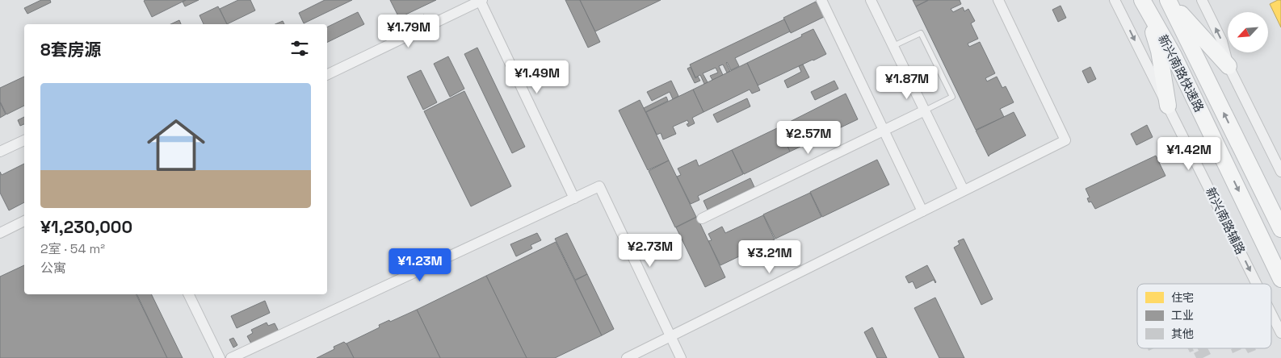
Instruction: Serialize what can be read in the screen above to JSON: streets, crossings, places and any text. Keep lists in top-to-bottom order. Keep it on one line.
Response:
{"streets":{"main road":["新兴南路快速路"],"street":["新兴南路辅路"]},"legend":["住宅","工业","其他"],"north":"bottom left","page":{"price":["¥1.79M","¥1.49M","¥1.87M","¥2.57M","¥1.42M","¥2.73M","¥3.21M","¥1.23M"],"heading":"8套房源","list":[{"name":"¥1,230,000","note":"2室 · 54 m² · 公寓"}]}}
